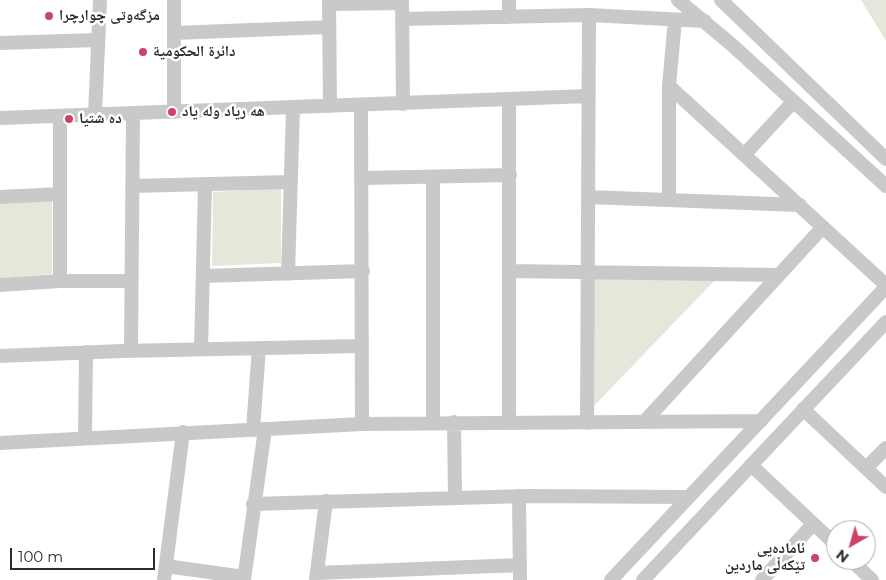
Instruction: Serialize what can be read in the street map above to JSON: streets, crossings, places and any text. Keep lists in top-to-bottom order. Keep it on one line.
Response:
{"places":["مزگەوتی چوارچرا","دائرة الحكومية","هه رياد وله ياد","ده شتيا","ئامادەیی تێکەڵی ماردین"],"scale_bar":"100 m","north":"bottom left"}
